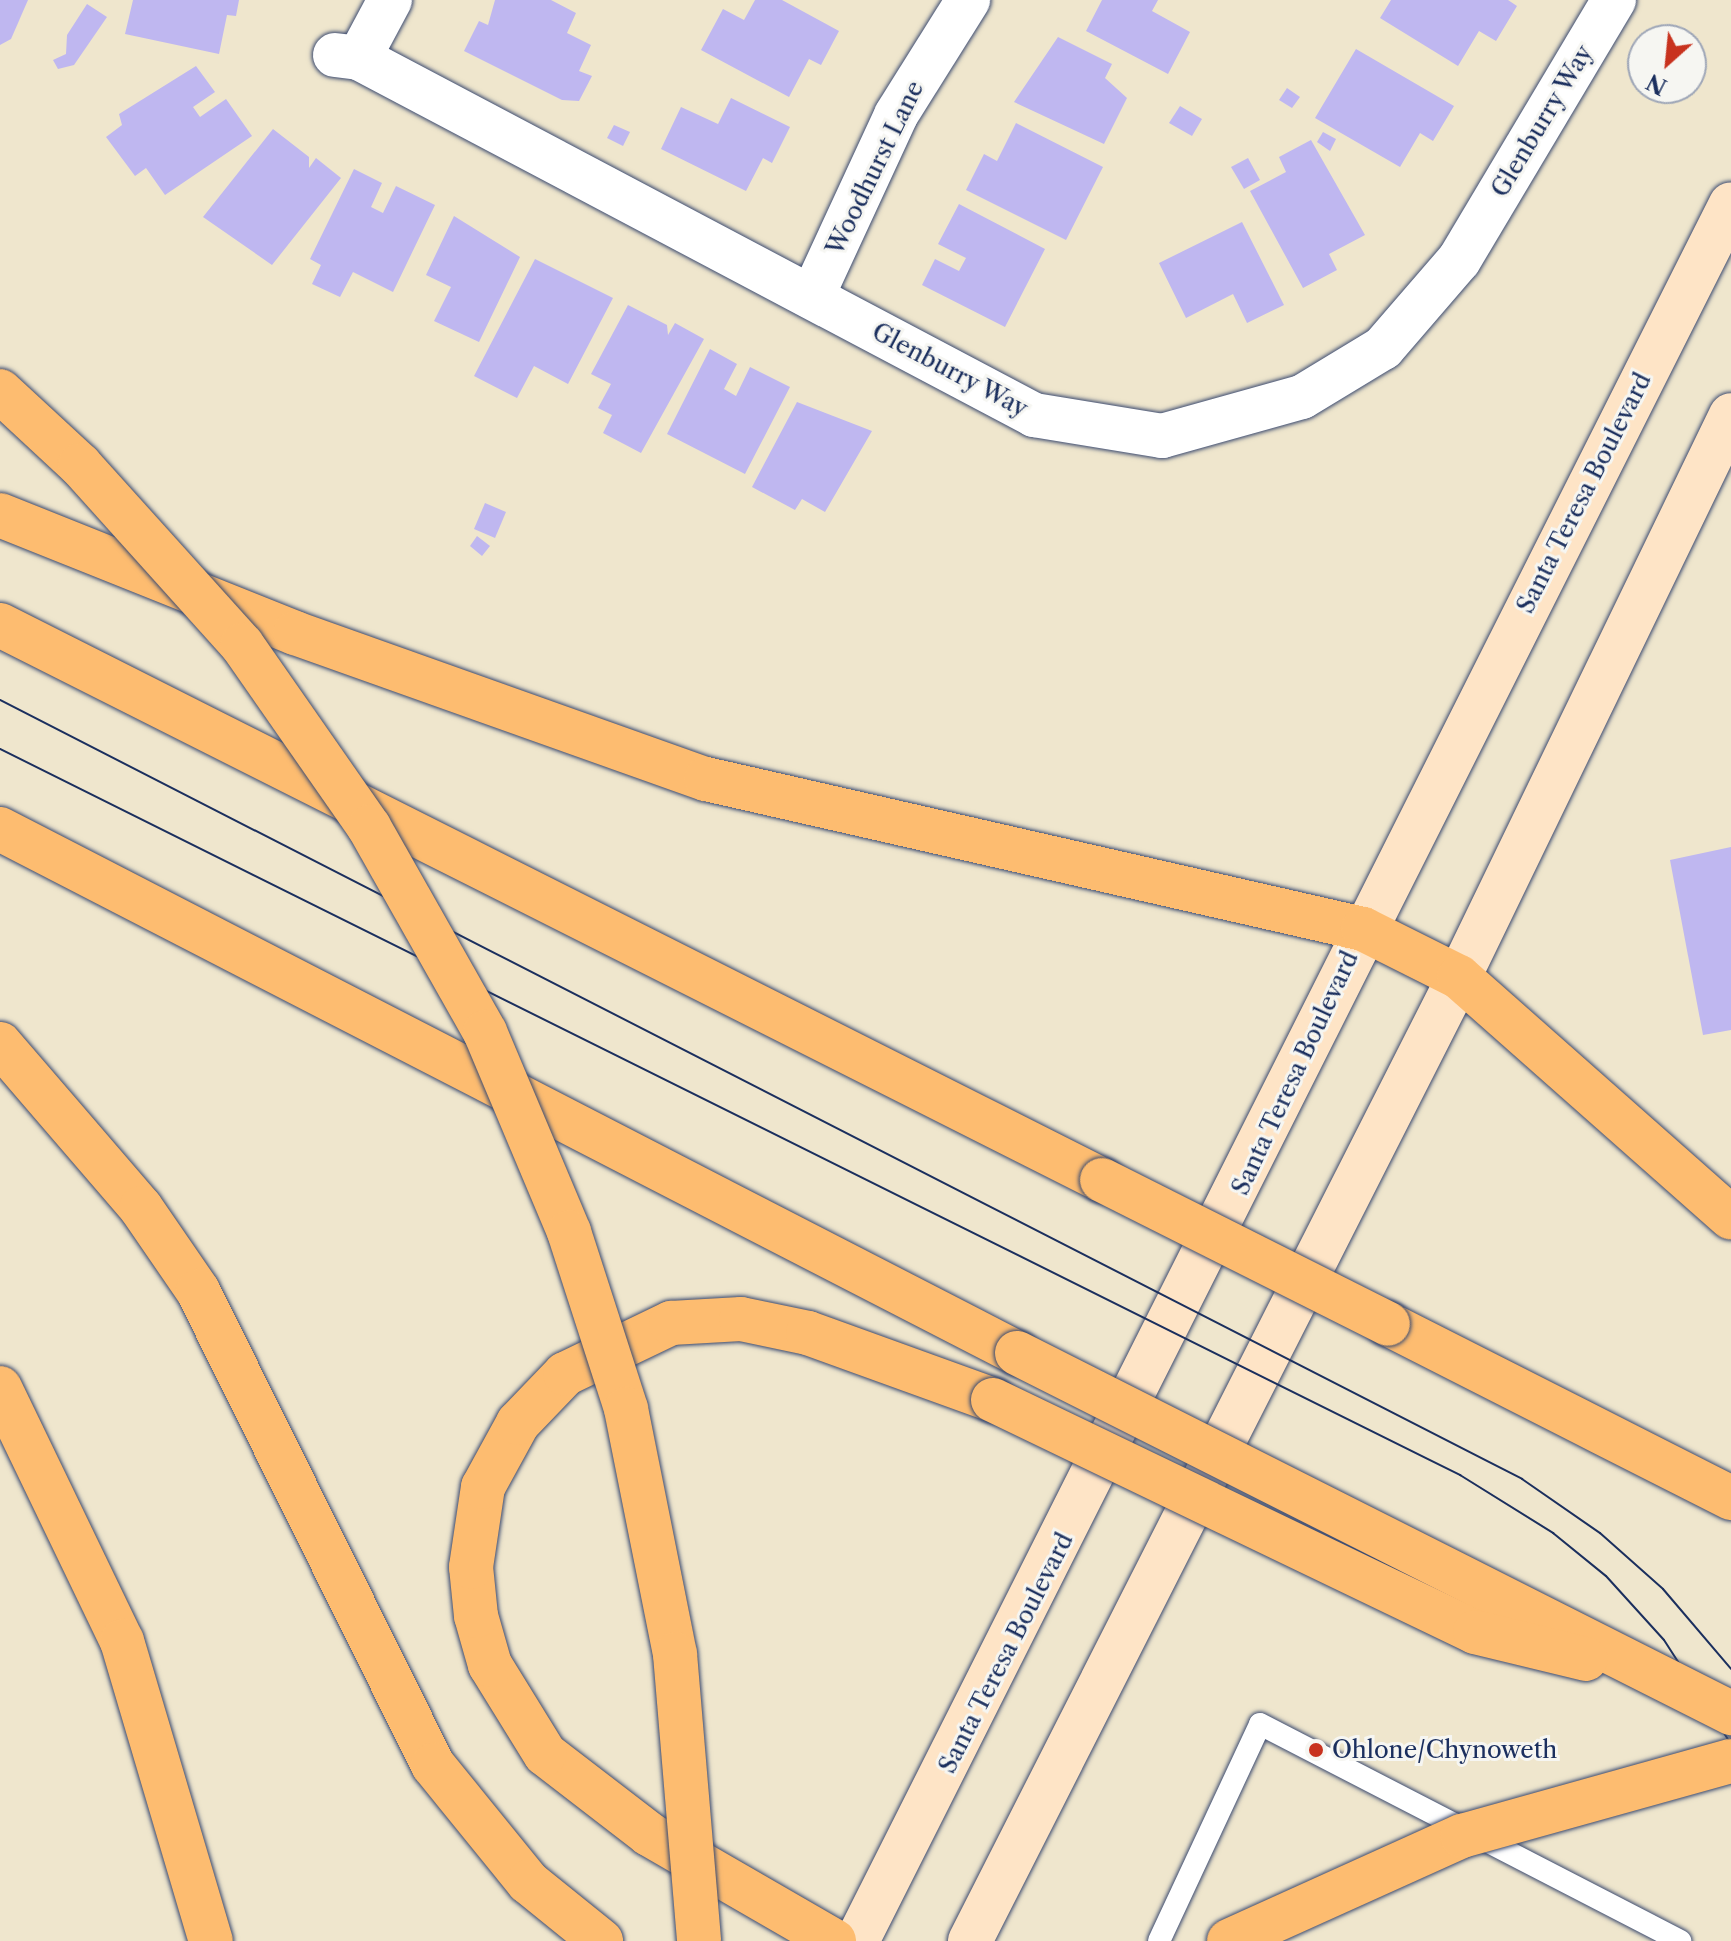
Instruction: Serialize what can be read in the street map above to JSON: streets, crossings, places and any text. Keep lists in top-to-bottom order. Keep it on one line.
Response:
{"streets":{"main road":["Santa Teresa Boulevard"],"street":["Glenburry Way","Woodhurst Lane"]},"crossings":[["Glenburry Way","Woodhurst Lane"]],"places":["Ohlone/Chynoweth"],"north":"bottom left"}
